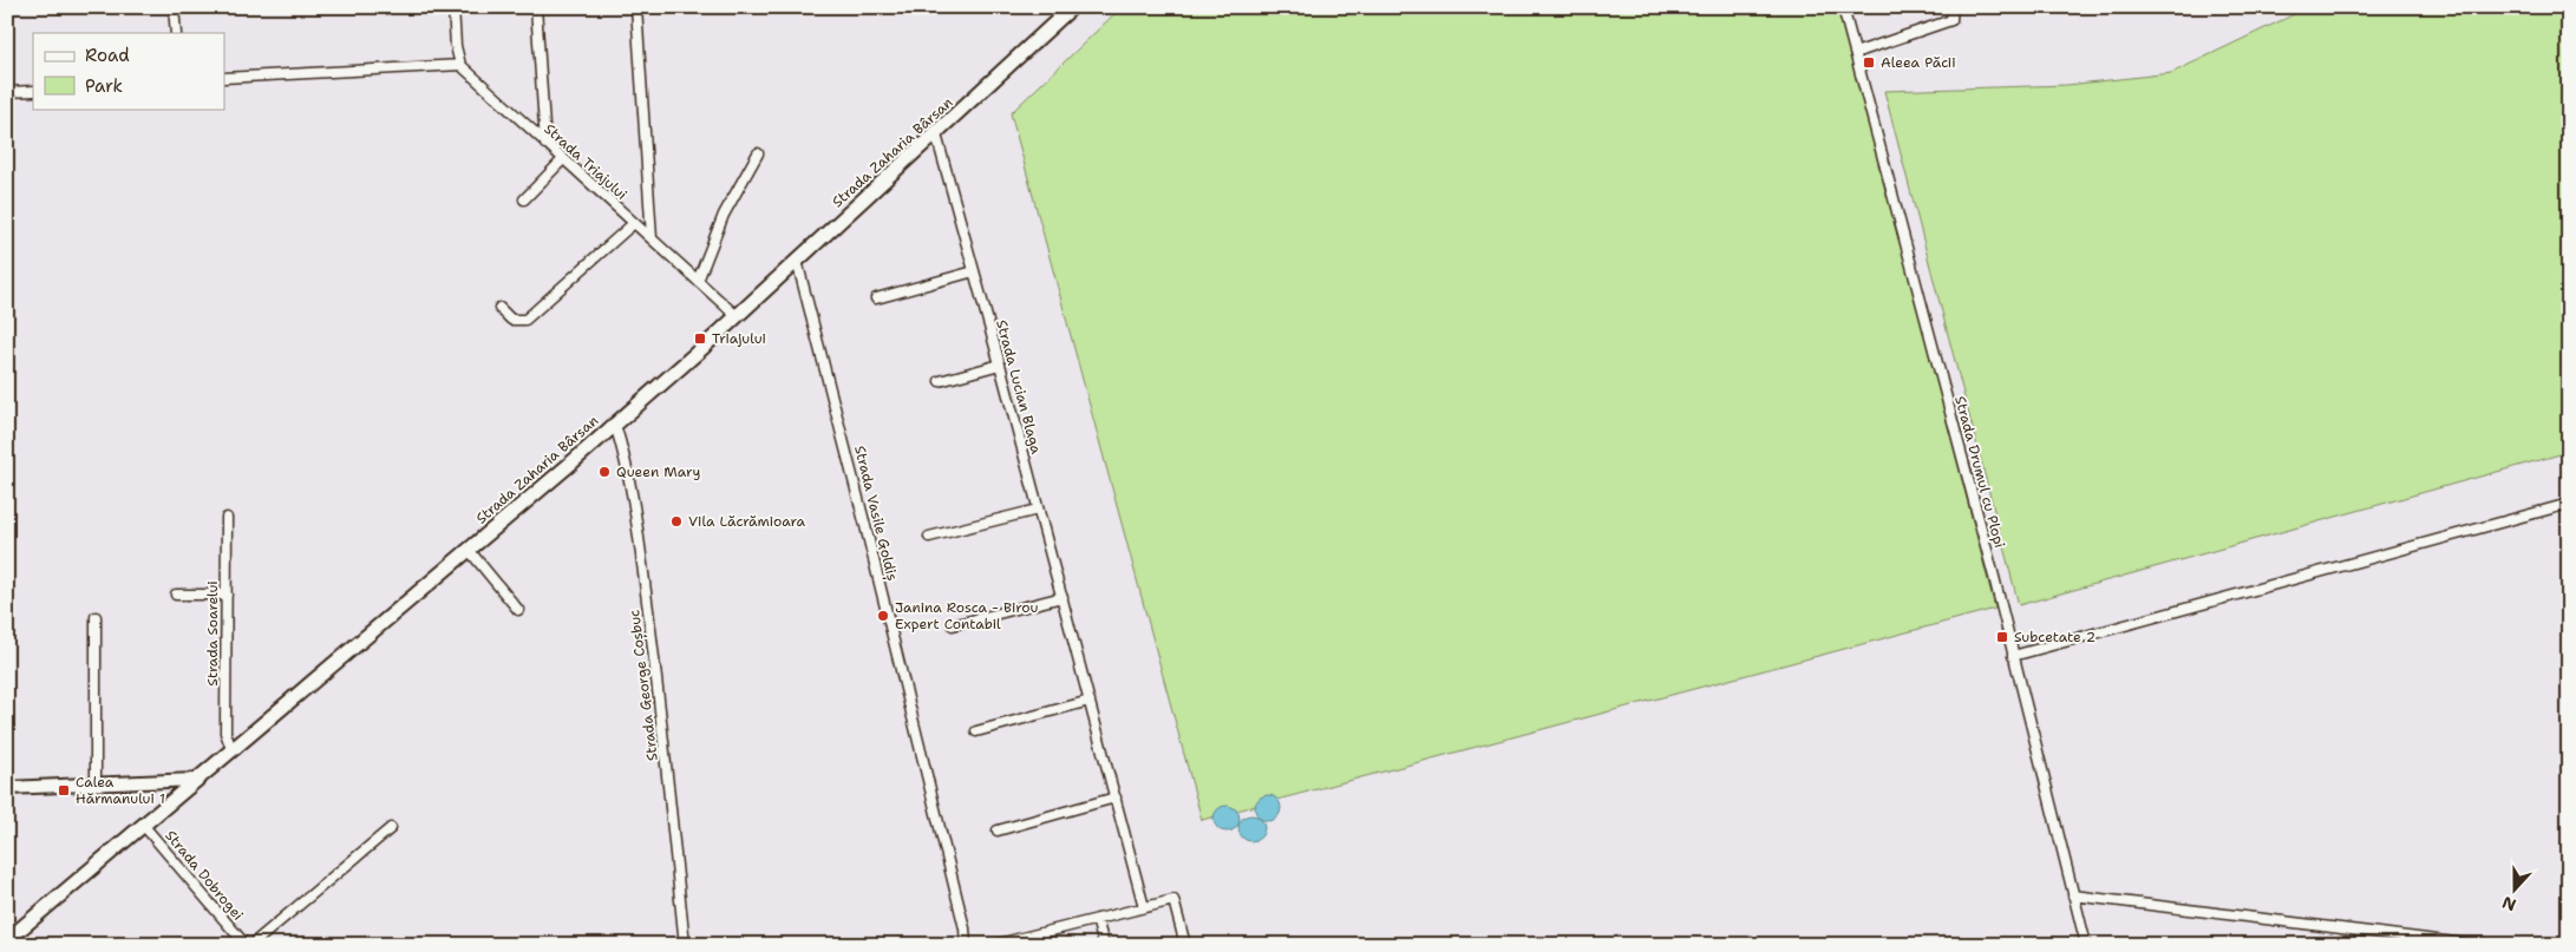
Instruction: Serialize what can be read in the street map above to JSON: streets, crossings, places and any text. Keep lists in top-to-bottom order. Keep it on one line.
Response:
{"streets":{"main road":["Strada Zaharia Bârsan"],"street":["Strada Triajului","Strada Lucian Blaga","Strada Drumul cu Plopi","Strada Vasile Goldiș","Strada Soarelui","Strada George Coșbuc","Strada Dobrogei"]},"crossings":[["Strada Zaharia Bârsan","Strada Triajului"],["Strada Zaharia Bârsan","Strada Lucian Blaga"],["Strada Zaharia Bârsan","Strada Vasile Goldiș"],["Strada Zaharia Bârsan","Strada Soarelui"],["Strada Zaharia Bârsan","Strada George Coșbuc"],["Strada Zaharia Bârsan","Strada Dobrogei"]],"places":{"transit":["Aleea Păcii","Triajului","Subcetate 2","Calea Hărmanului 1"],"other":["Queen Mary","Vila Lăcrămioara","Janina Rosca - Birou Expert Contabil"]},"legend":["Road","Park"],"north":"bottom"}
